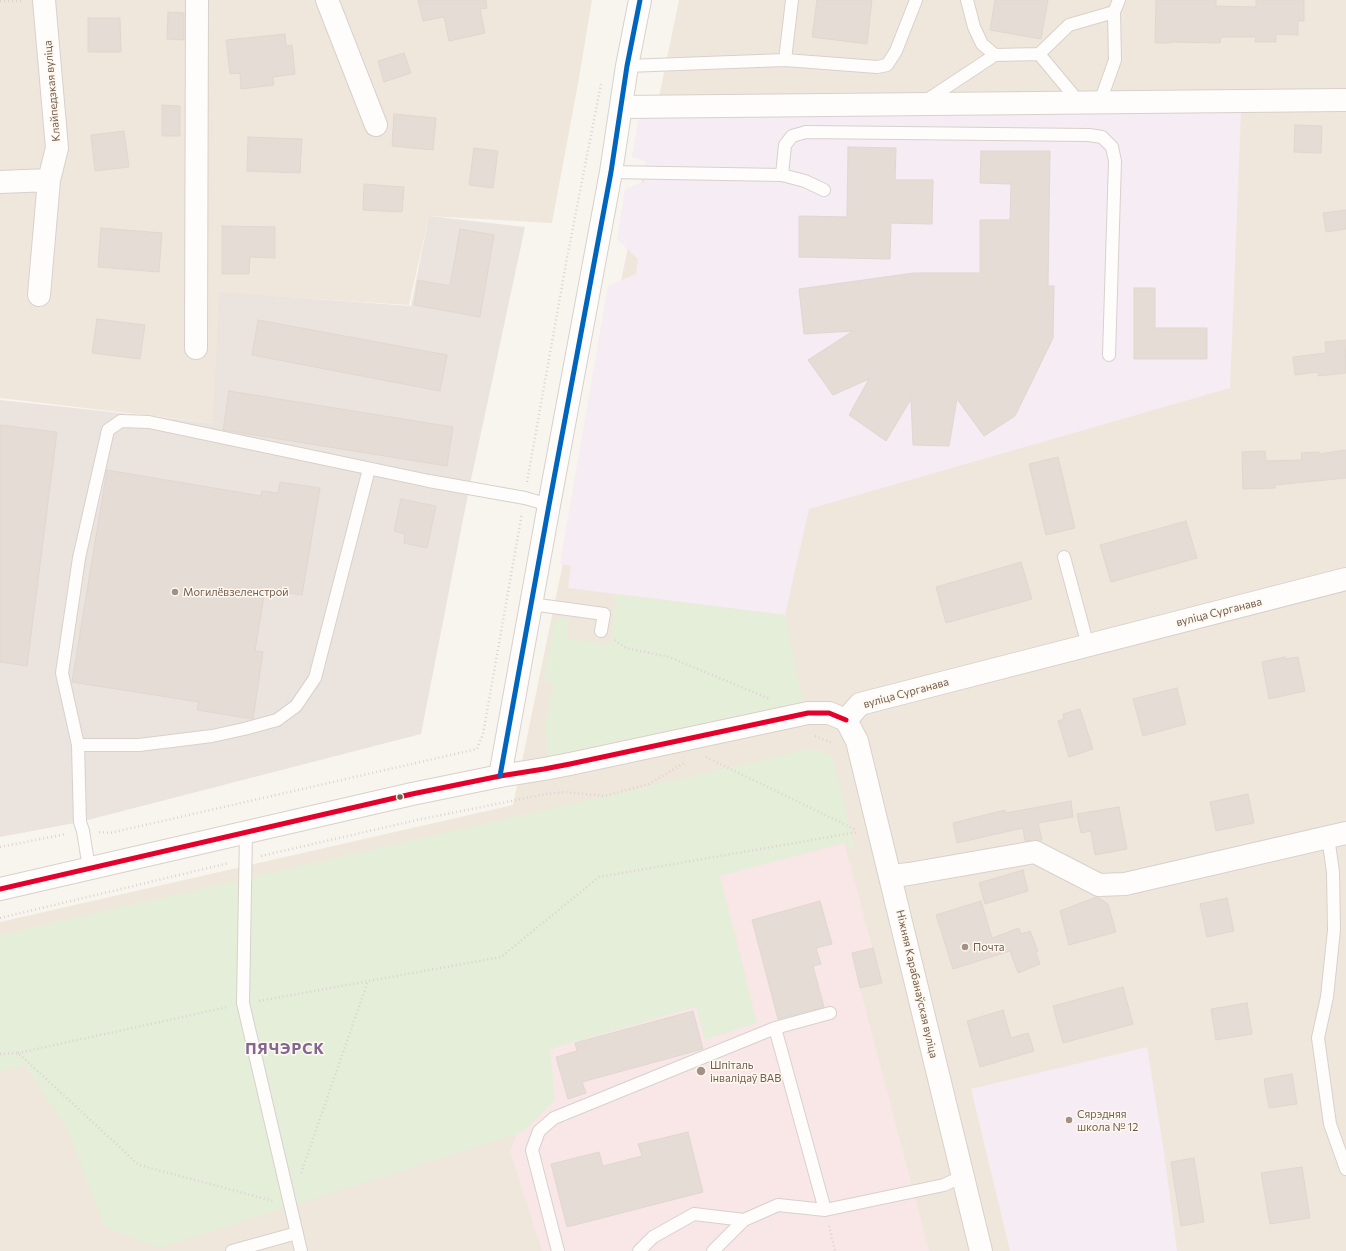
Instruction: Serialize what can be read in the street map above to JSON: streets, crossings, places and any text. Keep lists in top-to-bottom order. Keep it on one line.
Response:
{"streets":{"street":["Клайпедзкая вуліца","вуліца Сурганава","Ніжняя Карабанаўская вуліца"]},"crossings":[["вуліца Сурганава","Ніжняя Карабанаўская вуліца"]],"districts":["ПЯЧЭРСК"],"places":["Могилёвзеленстрой","Почта","Шпіталь інвалідаў ВАВ","Сярэдняя школа № 12"]}
